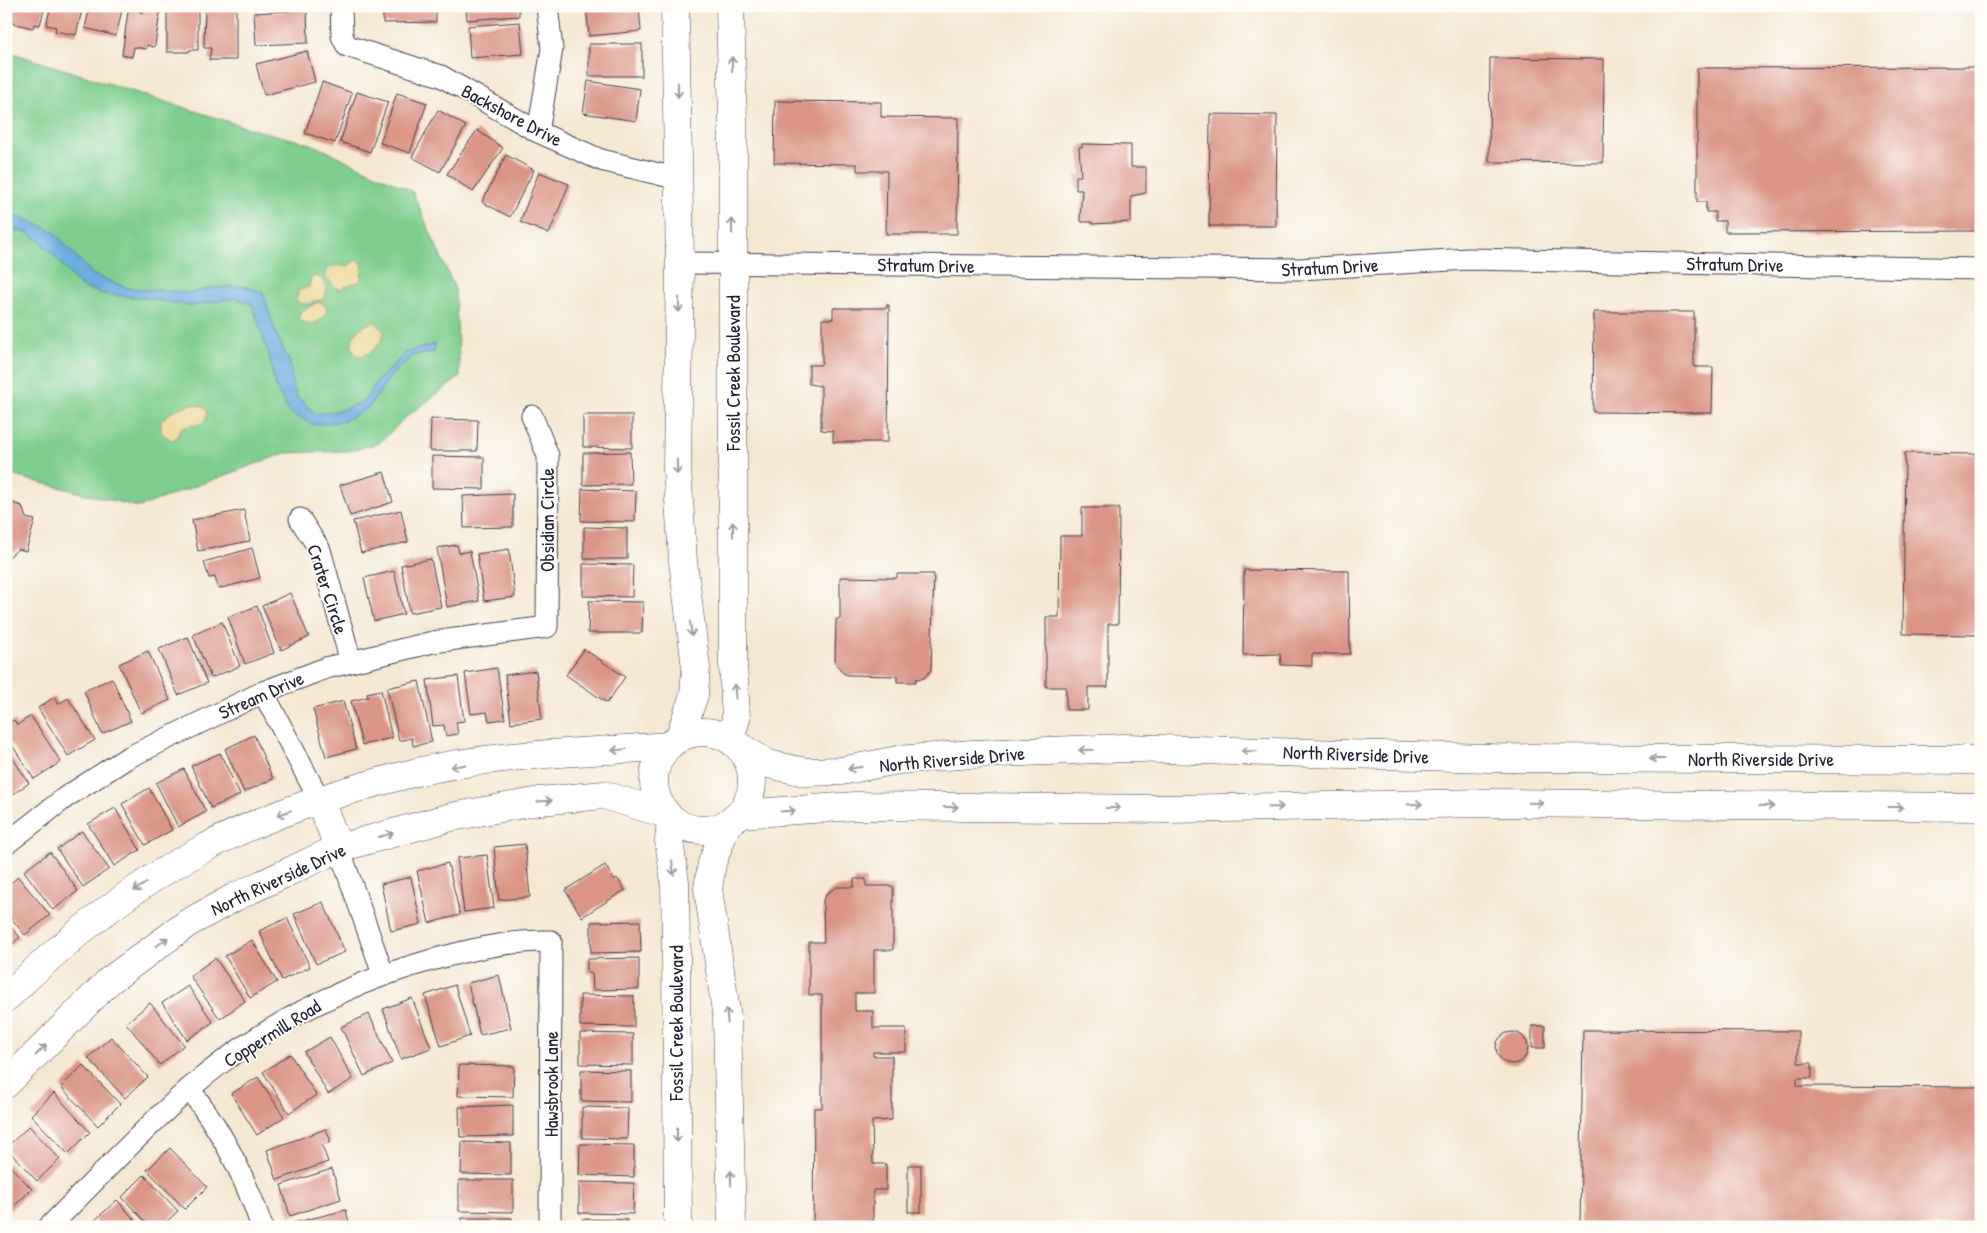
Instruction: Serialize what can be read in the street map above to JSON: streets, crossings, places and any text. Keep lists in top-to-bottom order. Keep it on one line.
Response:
{"streets":{"main road":["Fossil Creek Boulevard","North Riverside Drive"],"street":["Backshore Drive","Stratum Drive","Obsidian Circle","Crater Circle","Stream Drive","Coppermill Road","Hawsbrook Lane"]},"crossings":[["Stratum Drive","Fossil Creek Boulevard"],["Fossil Creek Boulevard","North Riverside Drive"],["Obsidian Circle","Stream Drive"],["Crater Circle","Stream Drive"],["Coppermill Road","Hawsbrook Lane"]]}
